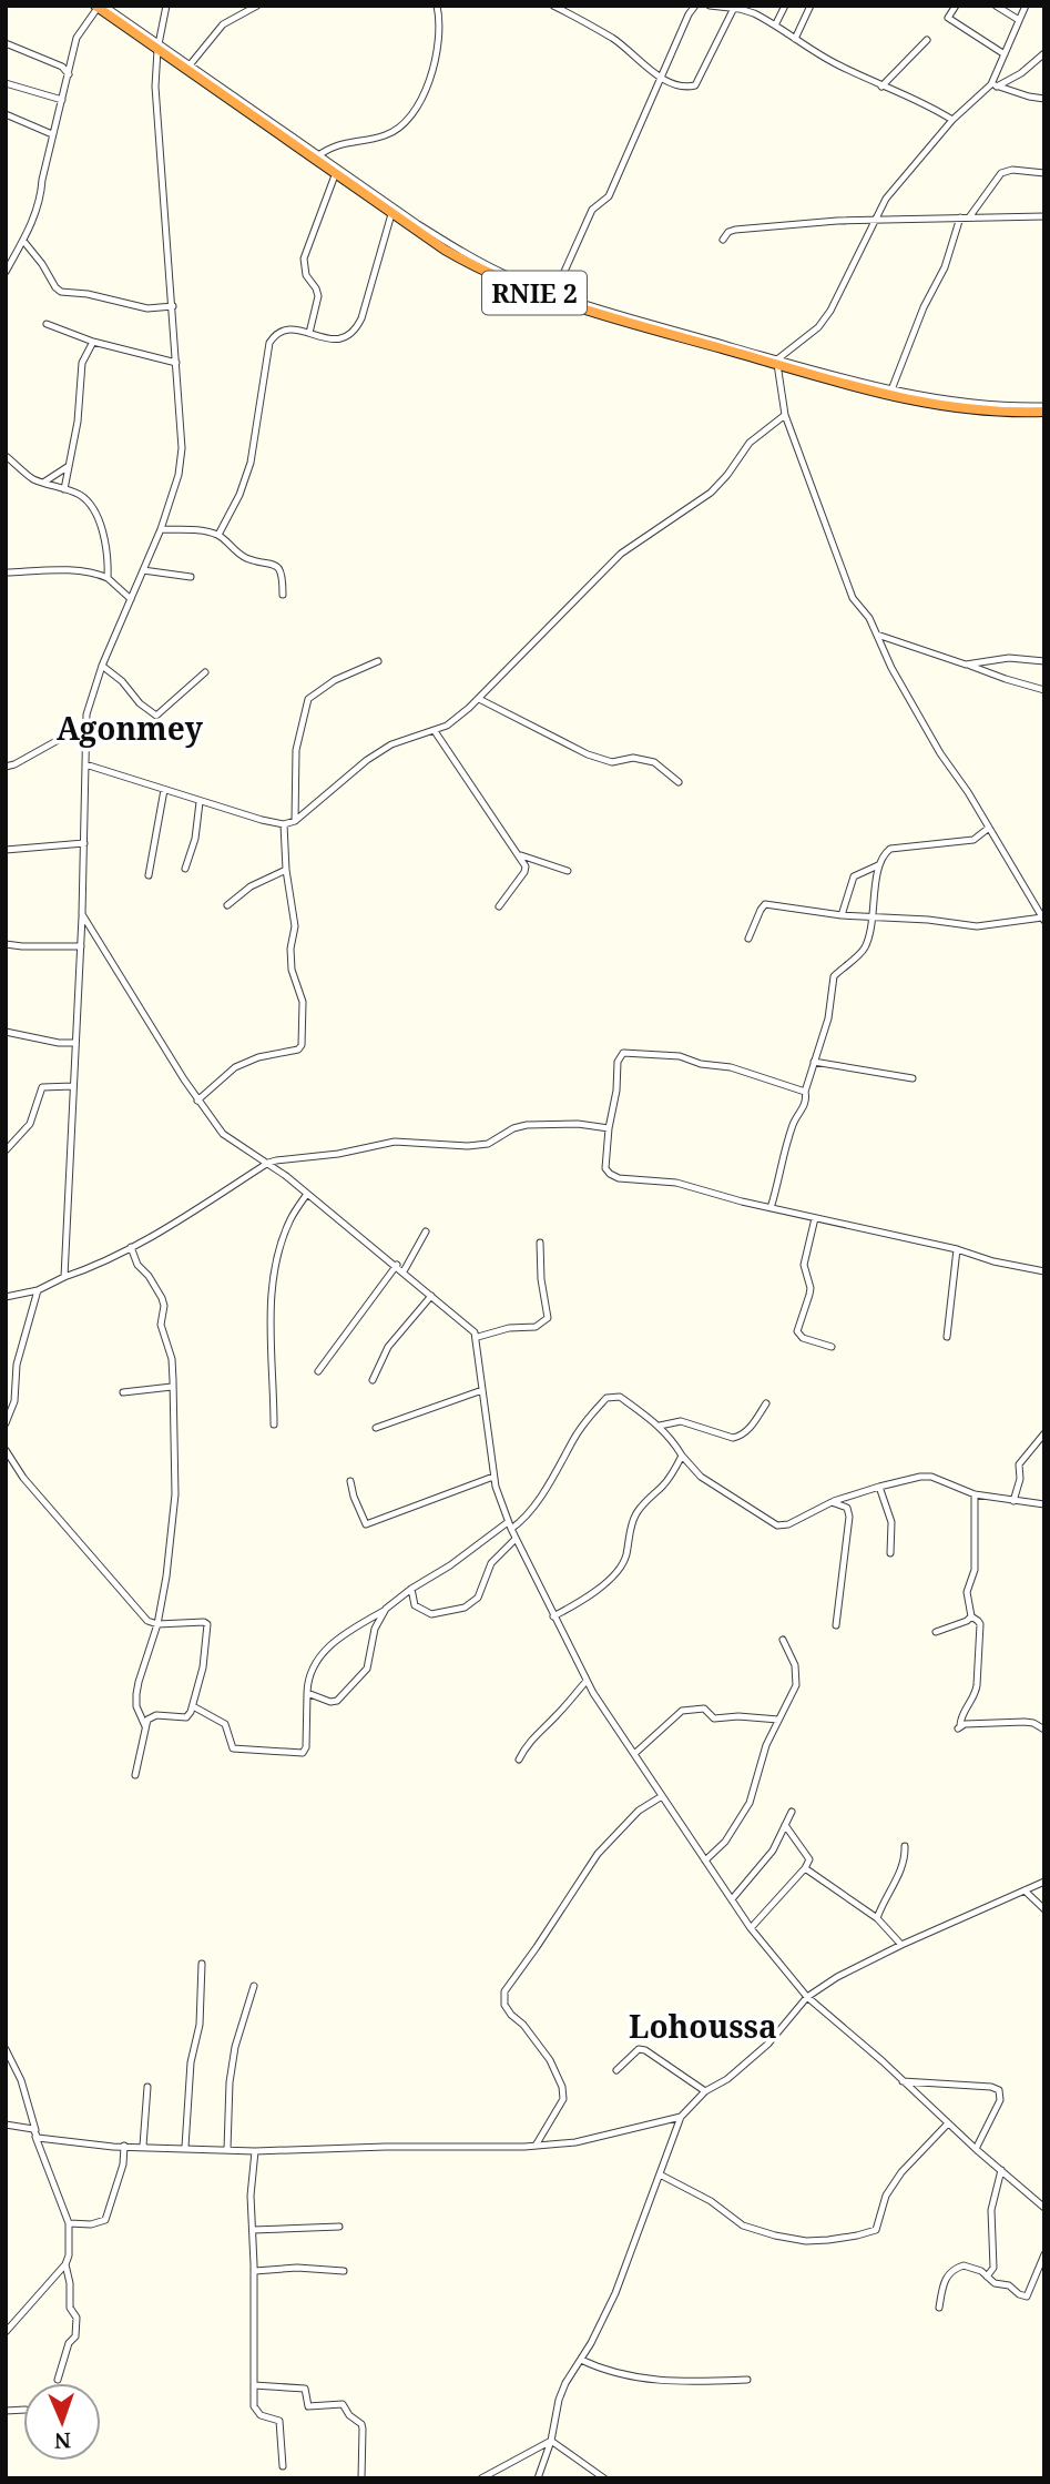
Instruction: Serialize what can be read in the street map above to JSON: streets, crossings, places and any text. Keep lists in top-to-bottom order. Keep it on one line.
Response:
{"streets":{"highway":["RNIE 2"]},"districts":["Agonmey","Lohoussa"],"north":"bottom"}
